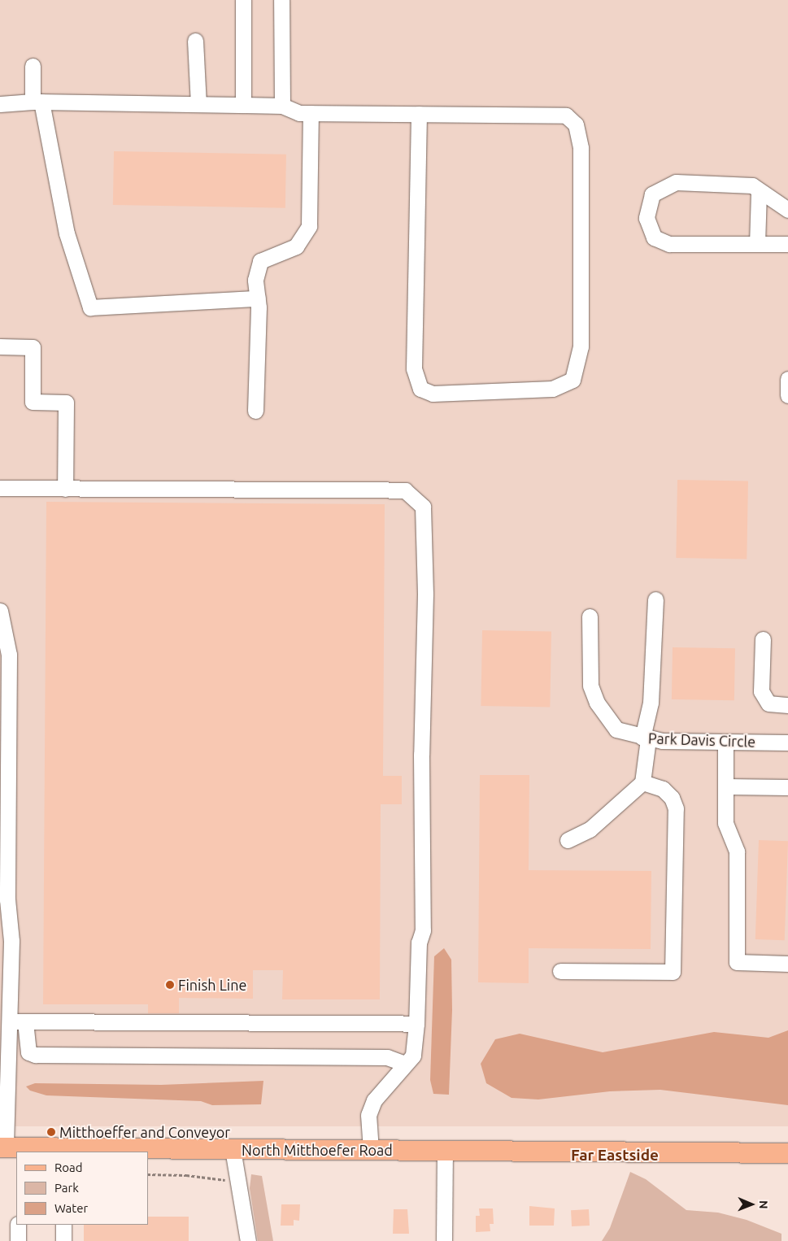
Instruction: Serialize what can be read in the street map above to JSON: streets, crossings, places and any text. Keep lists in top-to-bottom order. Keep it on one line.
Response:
{"streets":{"main road":["North Mitthoefer Road"],"street":["Park Davis Circle"]},"districts":["Far Eastside"],"places":["Finish Line","Mitthoeffer and Conveyor"],"legend":["Road","Park","Water"],"north":"right"}
